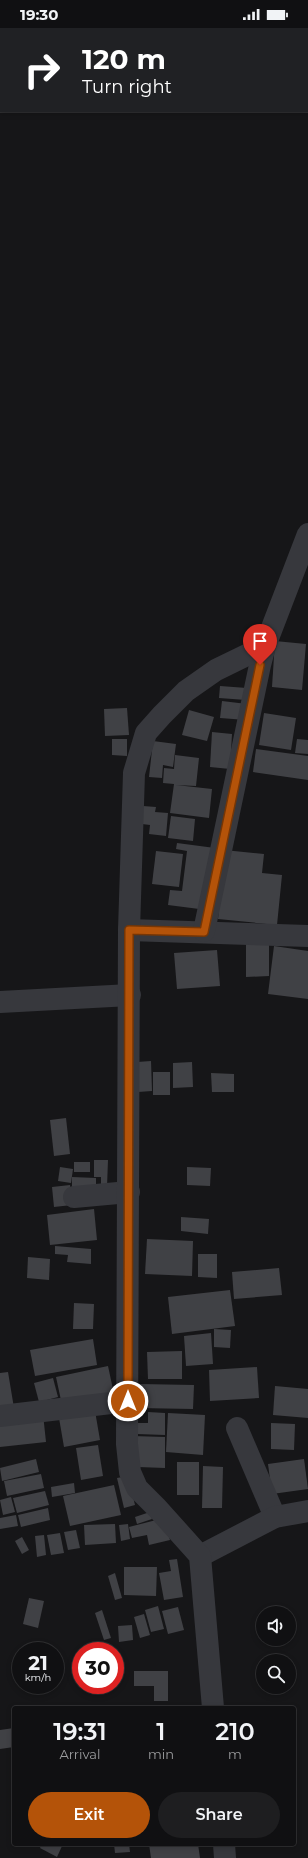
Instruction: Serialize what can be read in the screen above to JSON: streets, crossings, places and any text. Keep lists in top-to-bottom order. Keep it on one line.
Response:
{"page":{"status":"19:30","turn":["120 m","Turn right"],"speed":"21 km/h","limit":"30","eta":["19:31","Arrival","1","min","210","m"],"buttons":["Exit","Share"]}}
